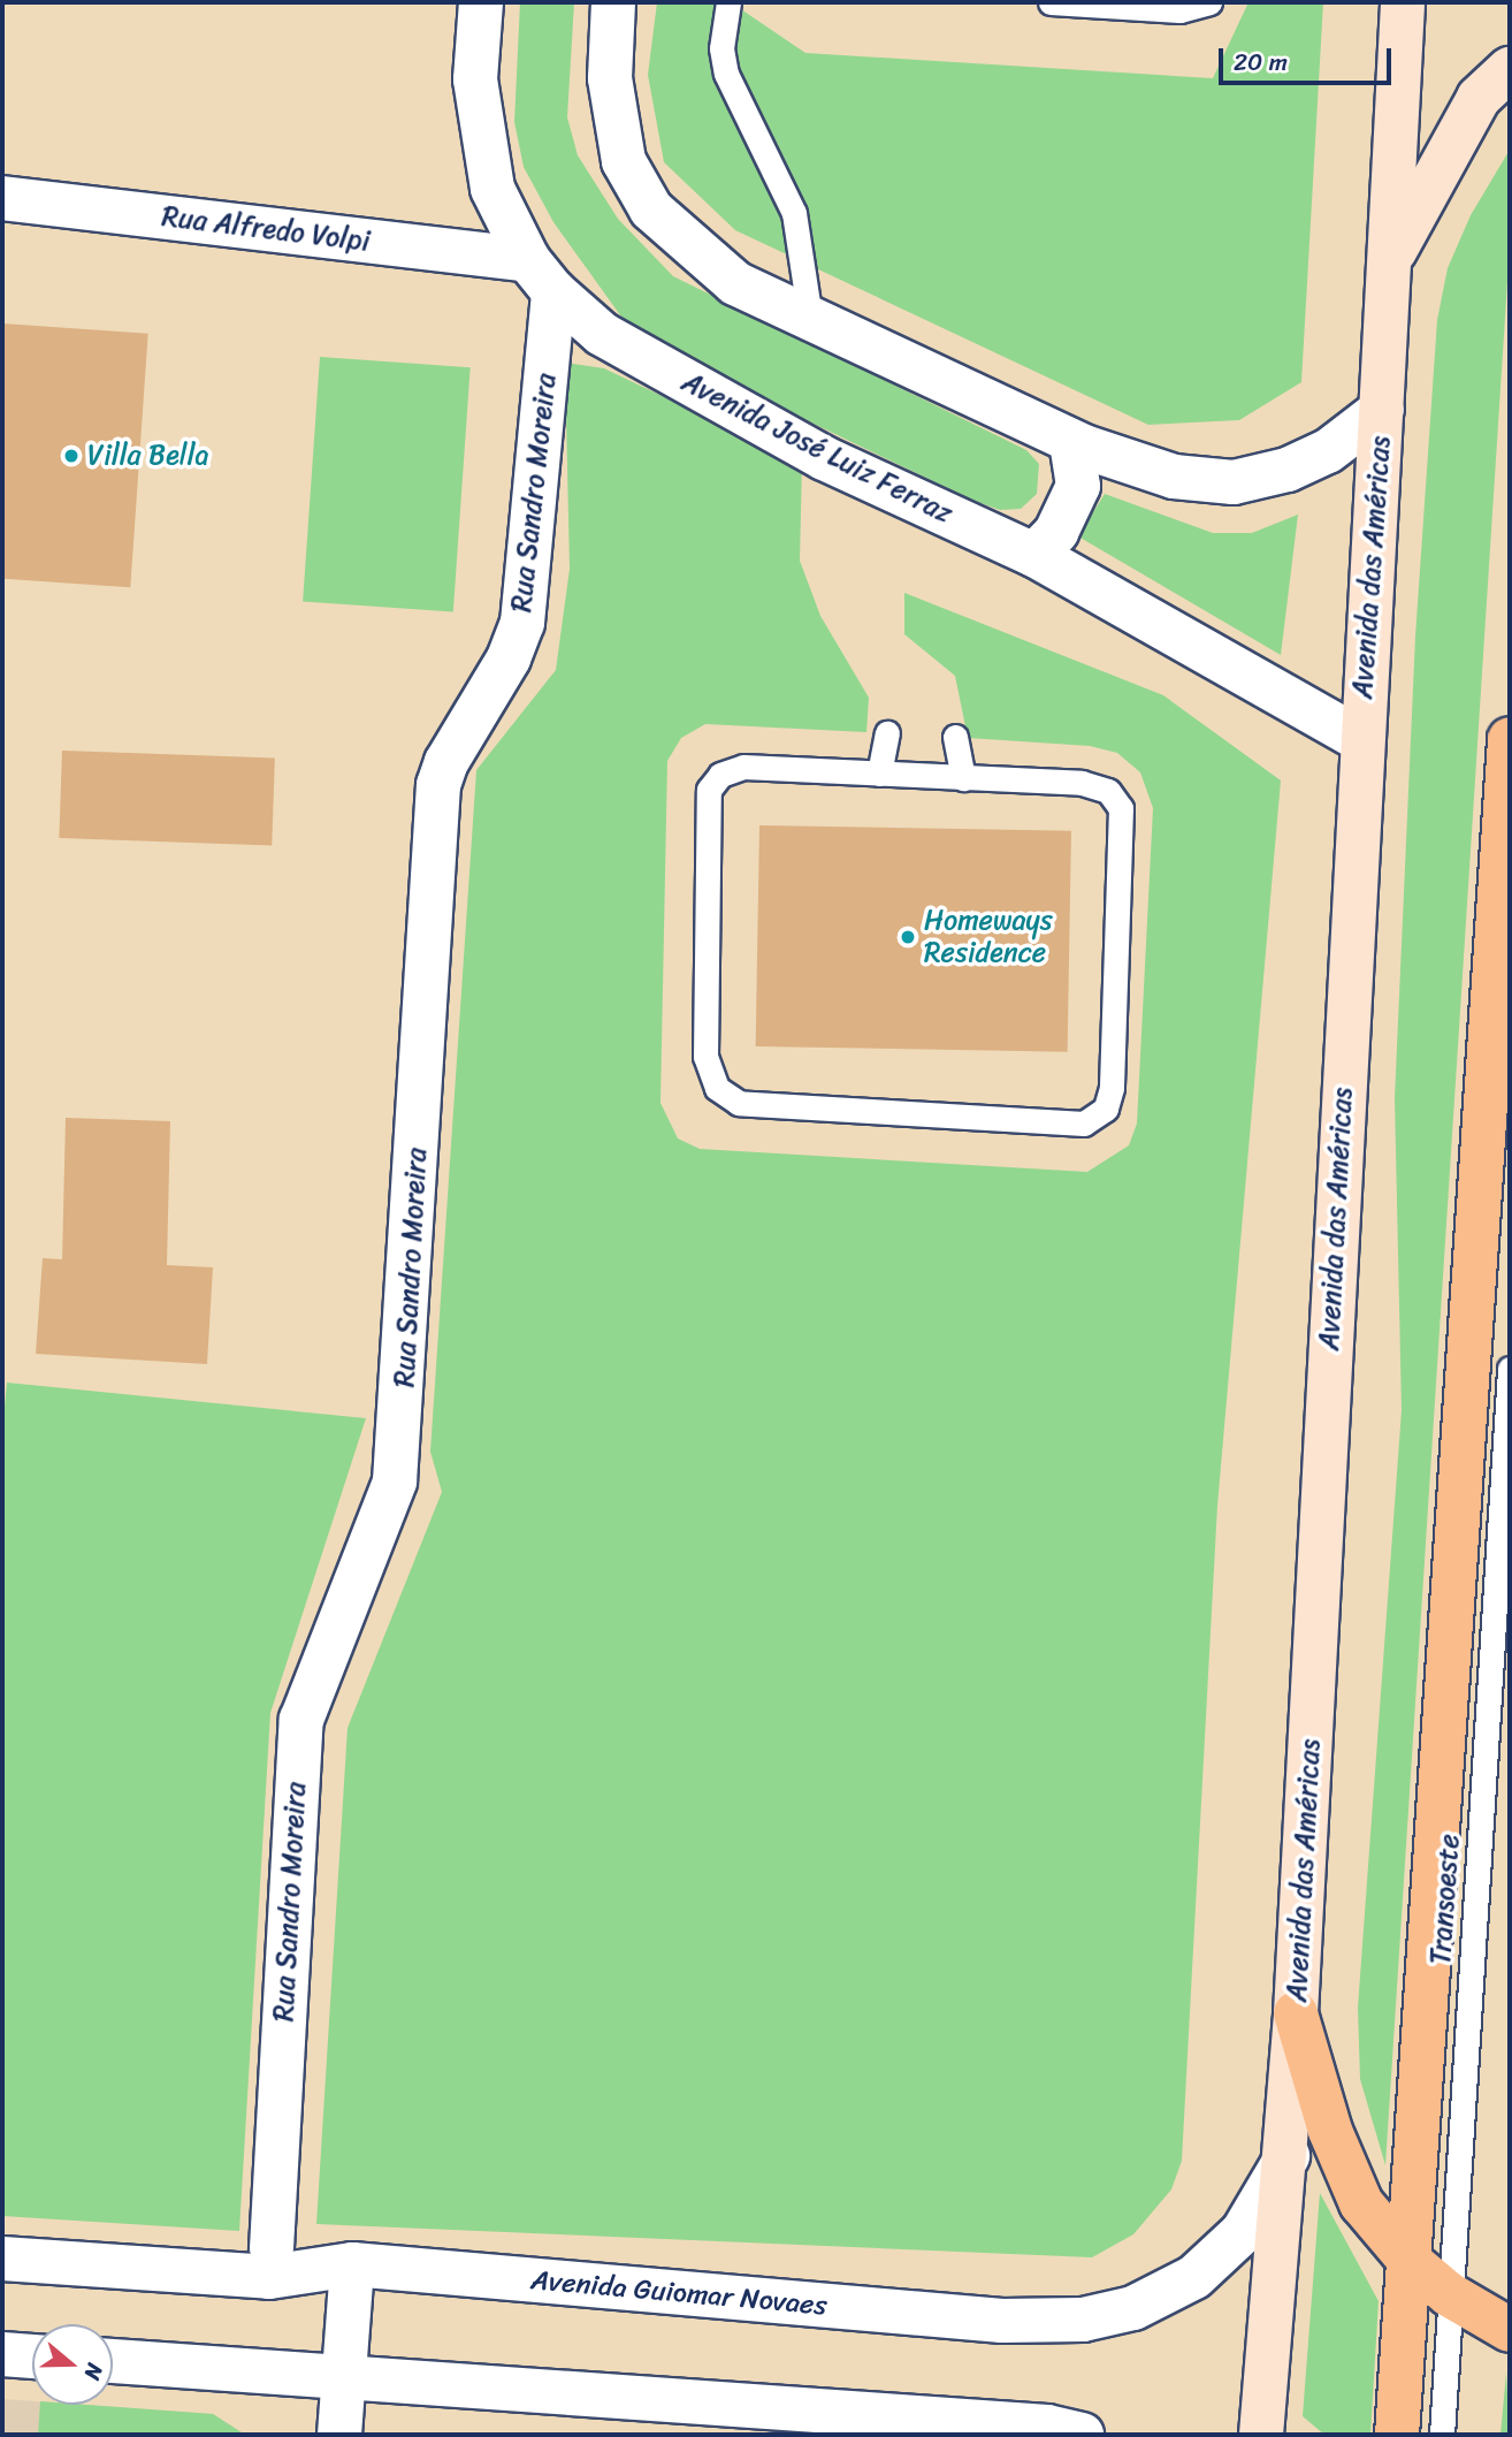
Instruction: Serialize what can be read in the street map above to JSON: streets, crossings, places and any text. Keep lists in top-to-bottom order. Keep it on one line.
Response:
{"streets":{"main road":["Avenida das Américas"],"street":["Rua Alfredo Volpi","Avenida José Luiz Ferraz","Rua Sandro Moreira","Avenida Guiomar Novaes"],"lane":["Transoeste"]},"crossings":[["Rua Alfredo Volpi","Avenida José Luiz Ferraz"],["Rua Alfredo Volpi","Rua Sandro Moreira"],["Avenida José Luiz Ferraz","Rua Sandro Moreira"],["Avenida José Luiz Ferraz","Avenida das Américas"],["Avenida das Américas","Avenida Guiomar Novaes"]],"places":["Villa Bella","Homeways Residence"],"scale_bar":"20 m","north":"right"}
